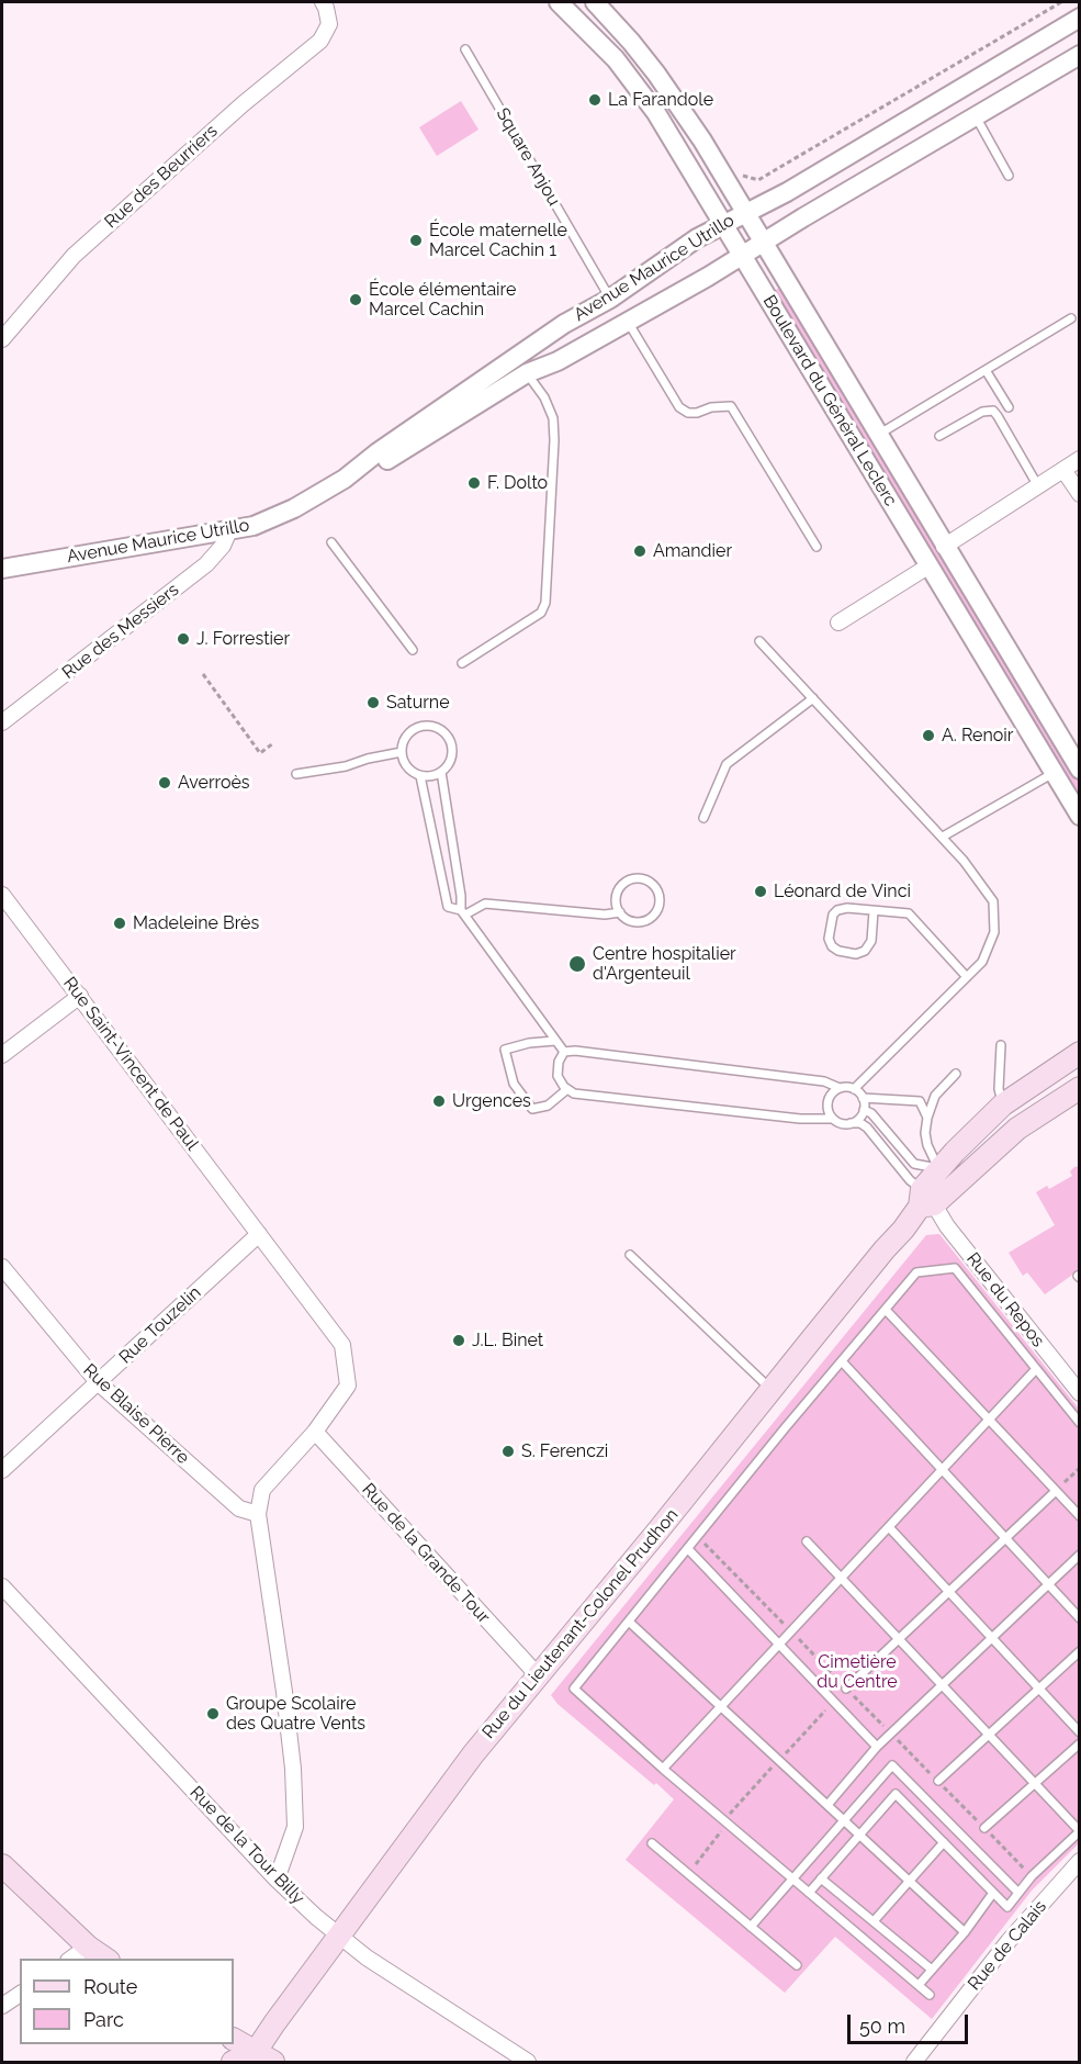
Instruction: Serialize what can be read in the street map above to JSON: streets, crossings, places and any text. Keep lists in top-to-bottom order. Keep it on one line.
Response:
{"streets":{"main road":["Rue du Lieutenant-Colonel Prudhon"],"street":["Rue des Beurriers","Avenue Maurice Utrillo","Boulevard du Général Leclerc","Rue des Messiers","Rue Saint-Vincent de Paul","Rue du Repos","Rue Touzelin","Rue Blaise Pierre","Rue de la Grande Tour","Rue de la Tour Billy","Rue de Calais"],"lane":["Square Anjou"]},"crossings":[["Square Anjou","Avenue Maurice Utrillo"],["Avenue Maurice Utrillo","Boulevard du Général Leclerc"],["Avenue Maurice Utrillo","Rue des Messiers"],["Rue Saint-Vincent de Paul","Rue Touzelin"],["Rue Saint-Vincent de Paul","Rue Blaise Pierre"],["Rue Saint-Vincent de Paul","Rue de la Grande Tour"],["Rue du Repos","Rue du Lieutenant-Colonel Prudhon"],["Rue Touzelin","Rue Blaise Pierre"],["Rue de la Grande Tour","Rue du Lieutenant-Colonel Prudhon"],["Rue du Lieutenant-Colonel Prudhon","Rue de la Tour Billy"]],"parks":["Cimetière du Centre"],"places":["La Farandole","École maternelle Marcel Cachin 1","École élémentaire Marcel Cachin","F. Dolto","Amandier","J. Forrestier","Saturne","A. Renoir","Averroès","Léonard de Vinci","Madeleine Brès","Centre hospitalier d'Argenteuil","Urgences","J.L. Binet","S. Ferenczi","Groupe Scolaire des Quatre Vents"],"legend":["Route","Parc"],"scale_bar":"50 m"}
